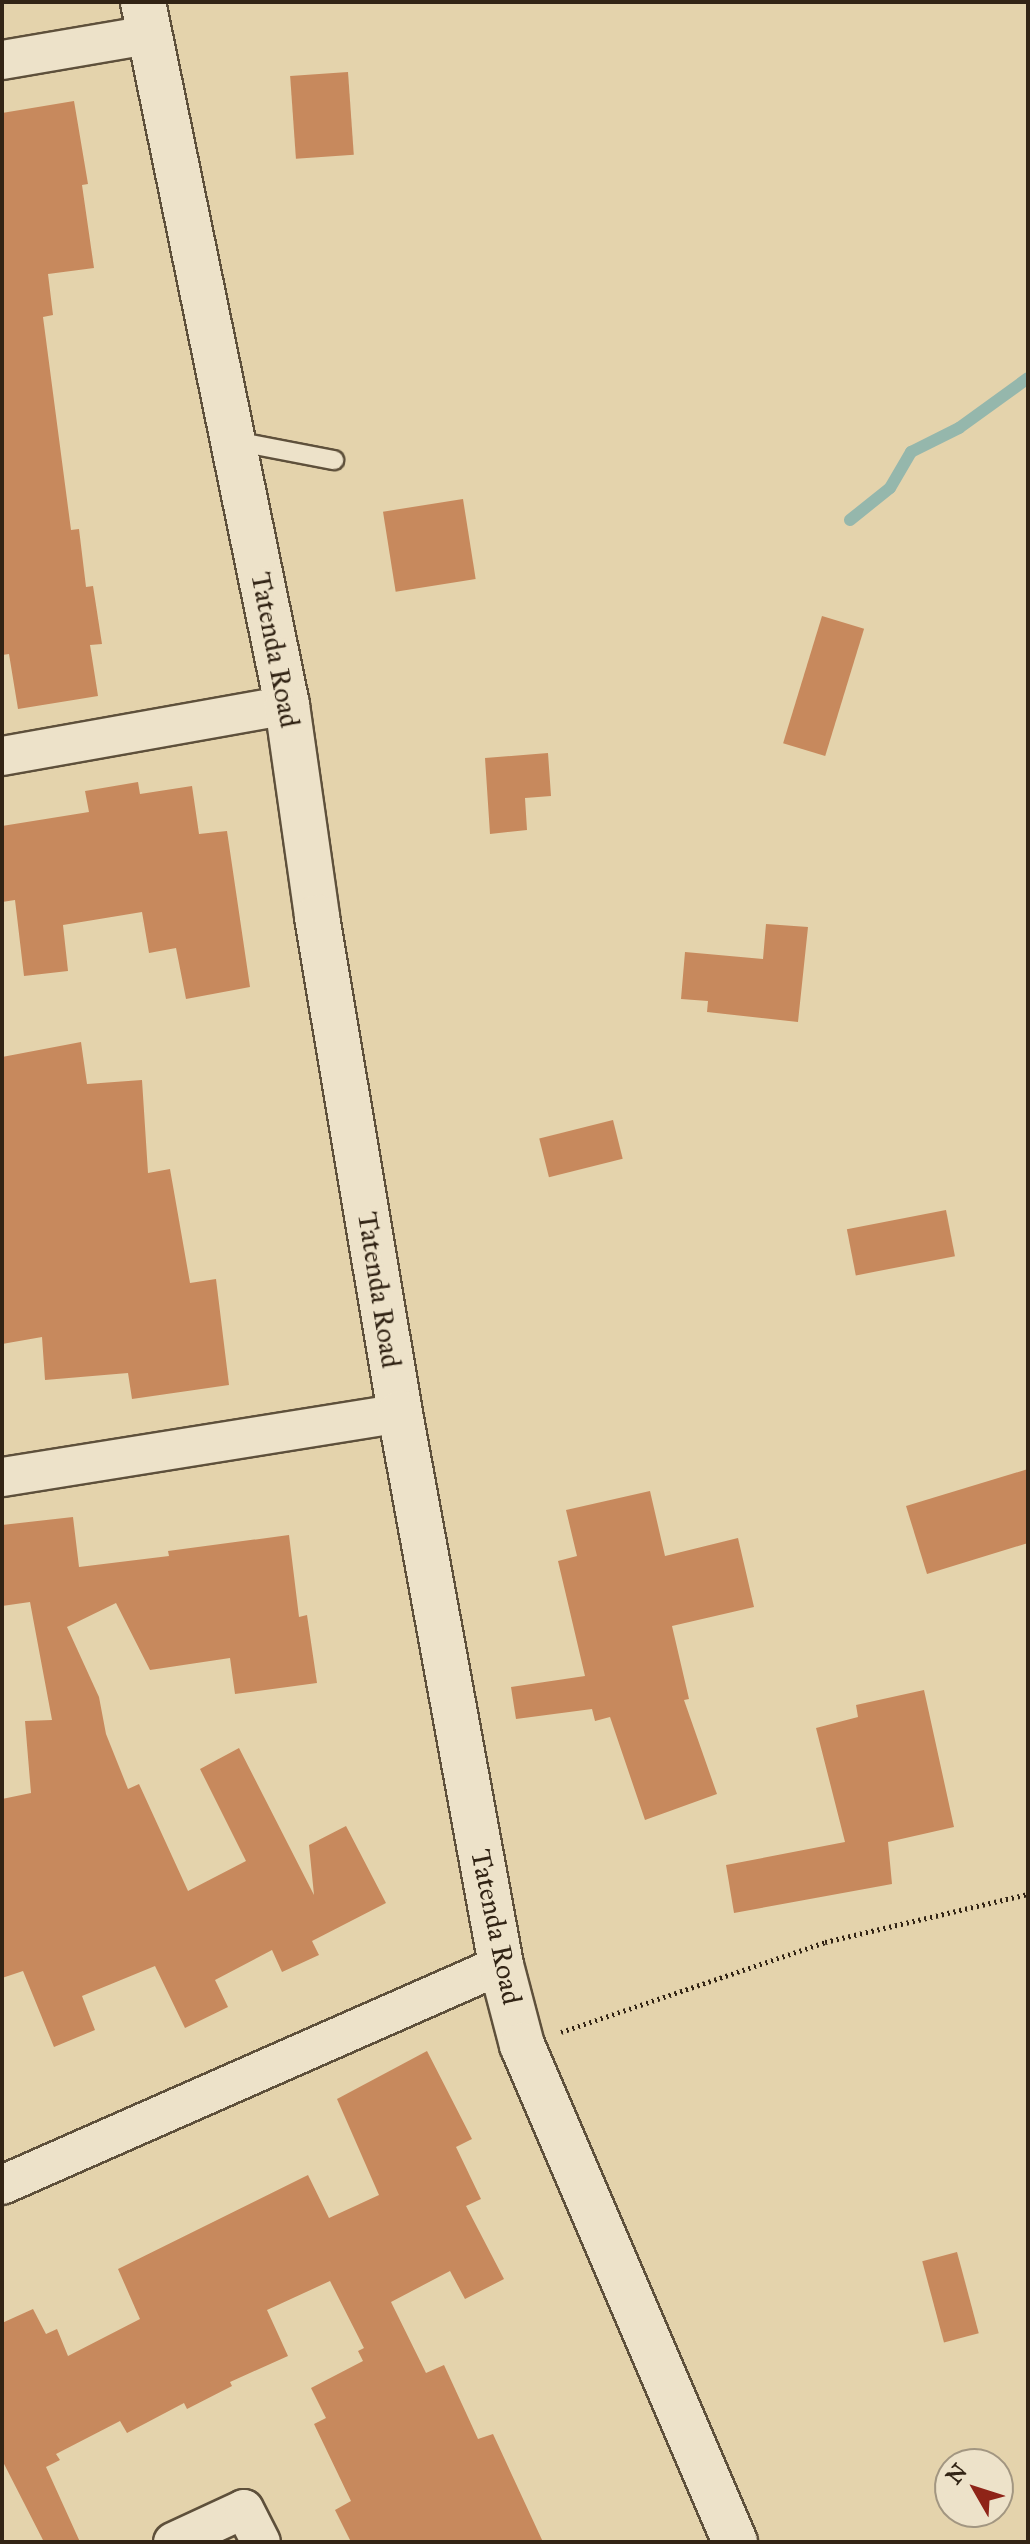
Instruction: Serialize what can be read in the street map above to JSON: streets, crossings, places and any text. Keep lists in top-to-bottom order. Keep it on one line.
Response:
{"streets":{"street":["Tatenda Road"]},"north":"top left"}
